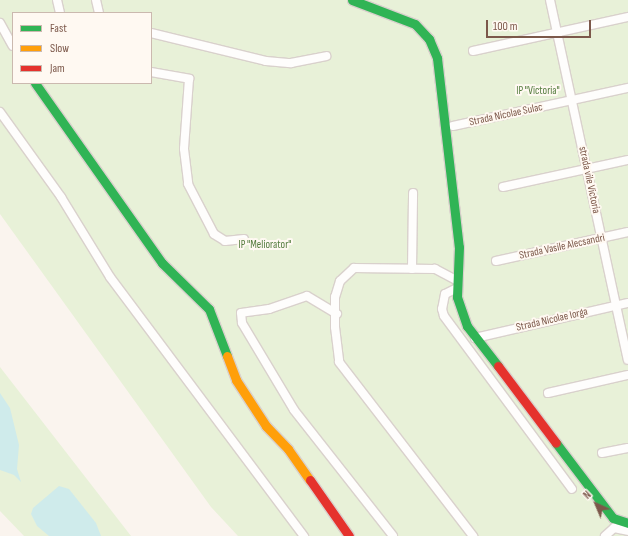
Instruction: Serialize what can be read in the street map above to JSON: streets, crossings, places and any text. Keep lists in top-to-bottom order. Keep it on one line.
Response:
{"streets":{"street":["Strada Nicolae Sulac","strada vile Victoria","Strada Vasile Alecsandri","Strada Nicolae Iorga"]},"crossings":[["Strada Nicolae Sulac","strada vile Victoria"],["strada vile Victoria","Strada Vasile Alecsandri"],["strada vile Victoria","Strada Nicolae Iorga"]],"parks":["IP \"Victoria\"","IP \"Meliorator\""],"legend":["Fast","Slow","Jam"],"scale_bar":"100 m","north":"top left"}
